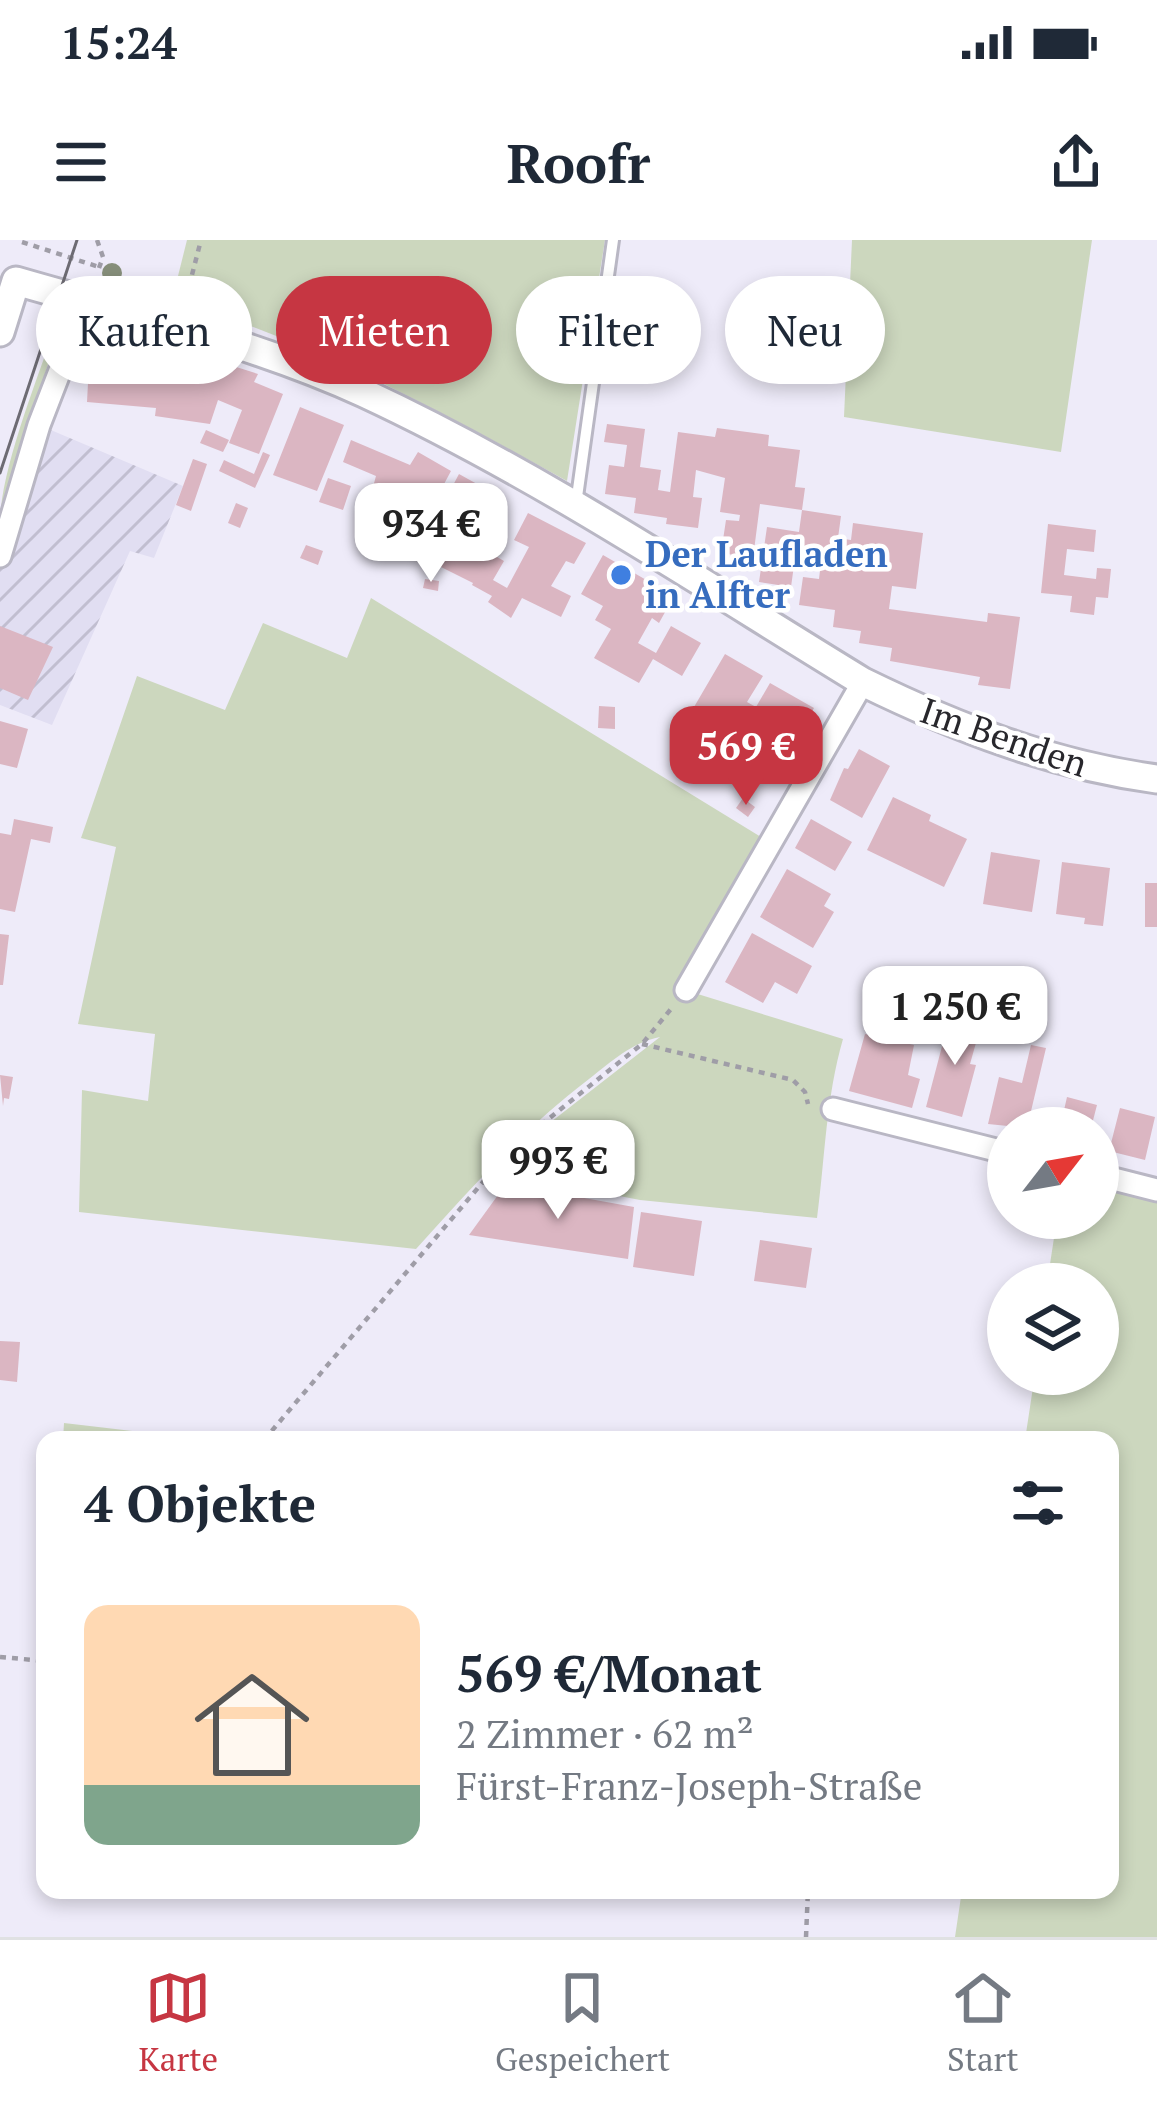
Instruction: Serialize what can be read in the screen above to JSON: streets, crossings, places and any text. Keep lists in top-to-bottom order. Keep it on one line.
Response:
{"streets":{"street":["Im Benden"]},"places":["Der Laufladen in Alfter"],"north":"top right","page":{"status":"15:24","header":"Roofr","chip":["Kaufen","Mieten","Filter","Neu"],"price":["934 €","569 €","1 250 €","993 €"],"heading":"4 Objekte","list":[{"name":"569 €/Monat","note":"2 Zimmer · 62 m² · Fürst-Franz-Joseph-Straße"}],"tabs":["Karte","Gespeichert","Start"]}}
